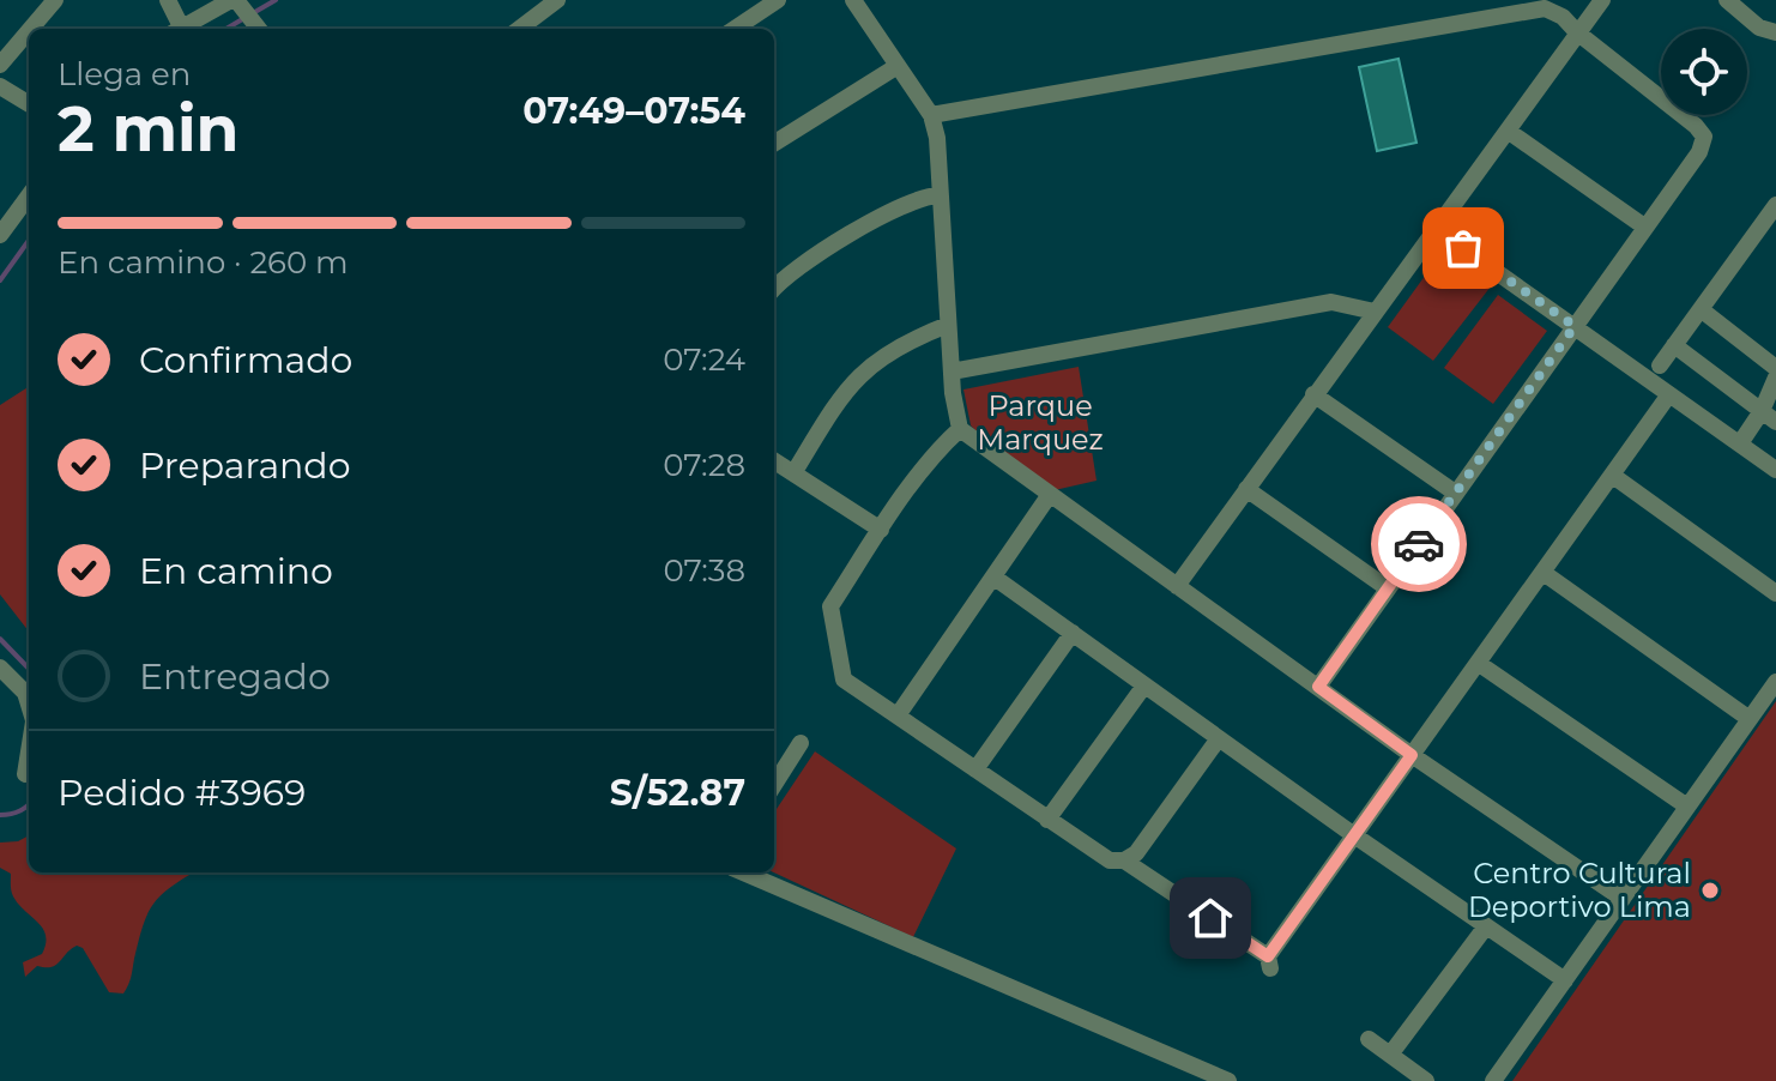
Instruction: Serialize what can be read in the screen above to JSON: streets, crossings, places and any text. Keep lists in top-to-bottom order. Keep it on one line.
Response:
{"parks":["Parque Marquez"],"places":["Centro Cultural Deportivo Lima"],"page":{"heading":["2 min","Llega en","07:49–07:54"],"panel":["Pedido #3969","S/52.87"],"bar":"En camino · 260 m","list":[["Confirmado","07:24"],["Preparando","07:28"],["En camino","07:38"],"Entregado"]}}
